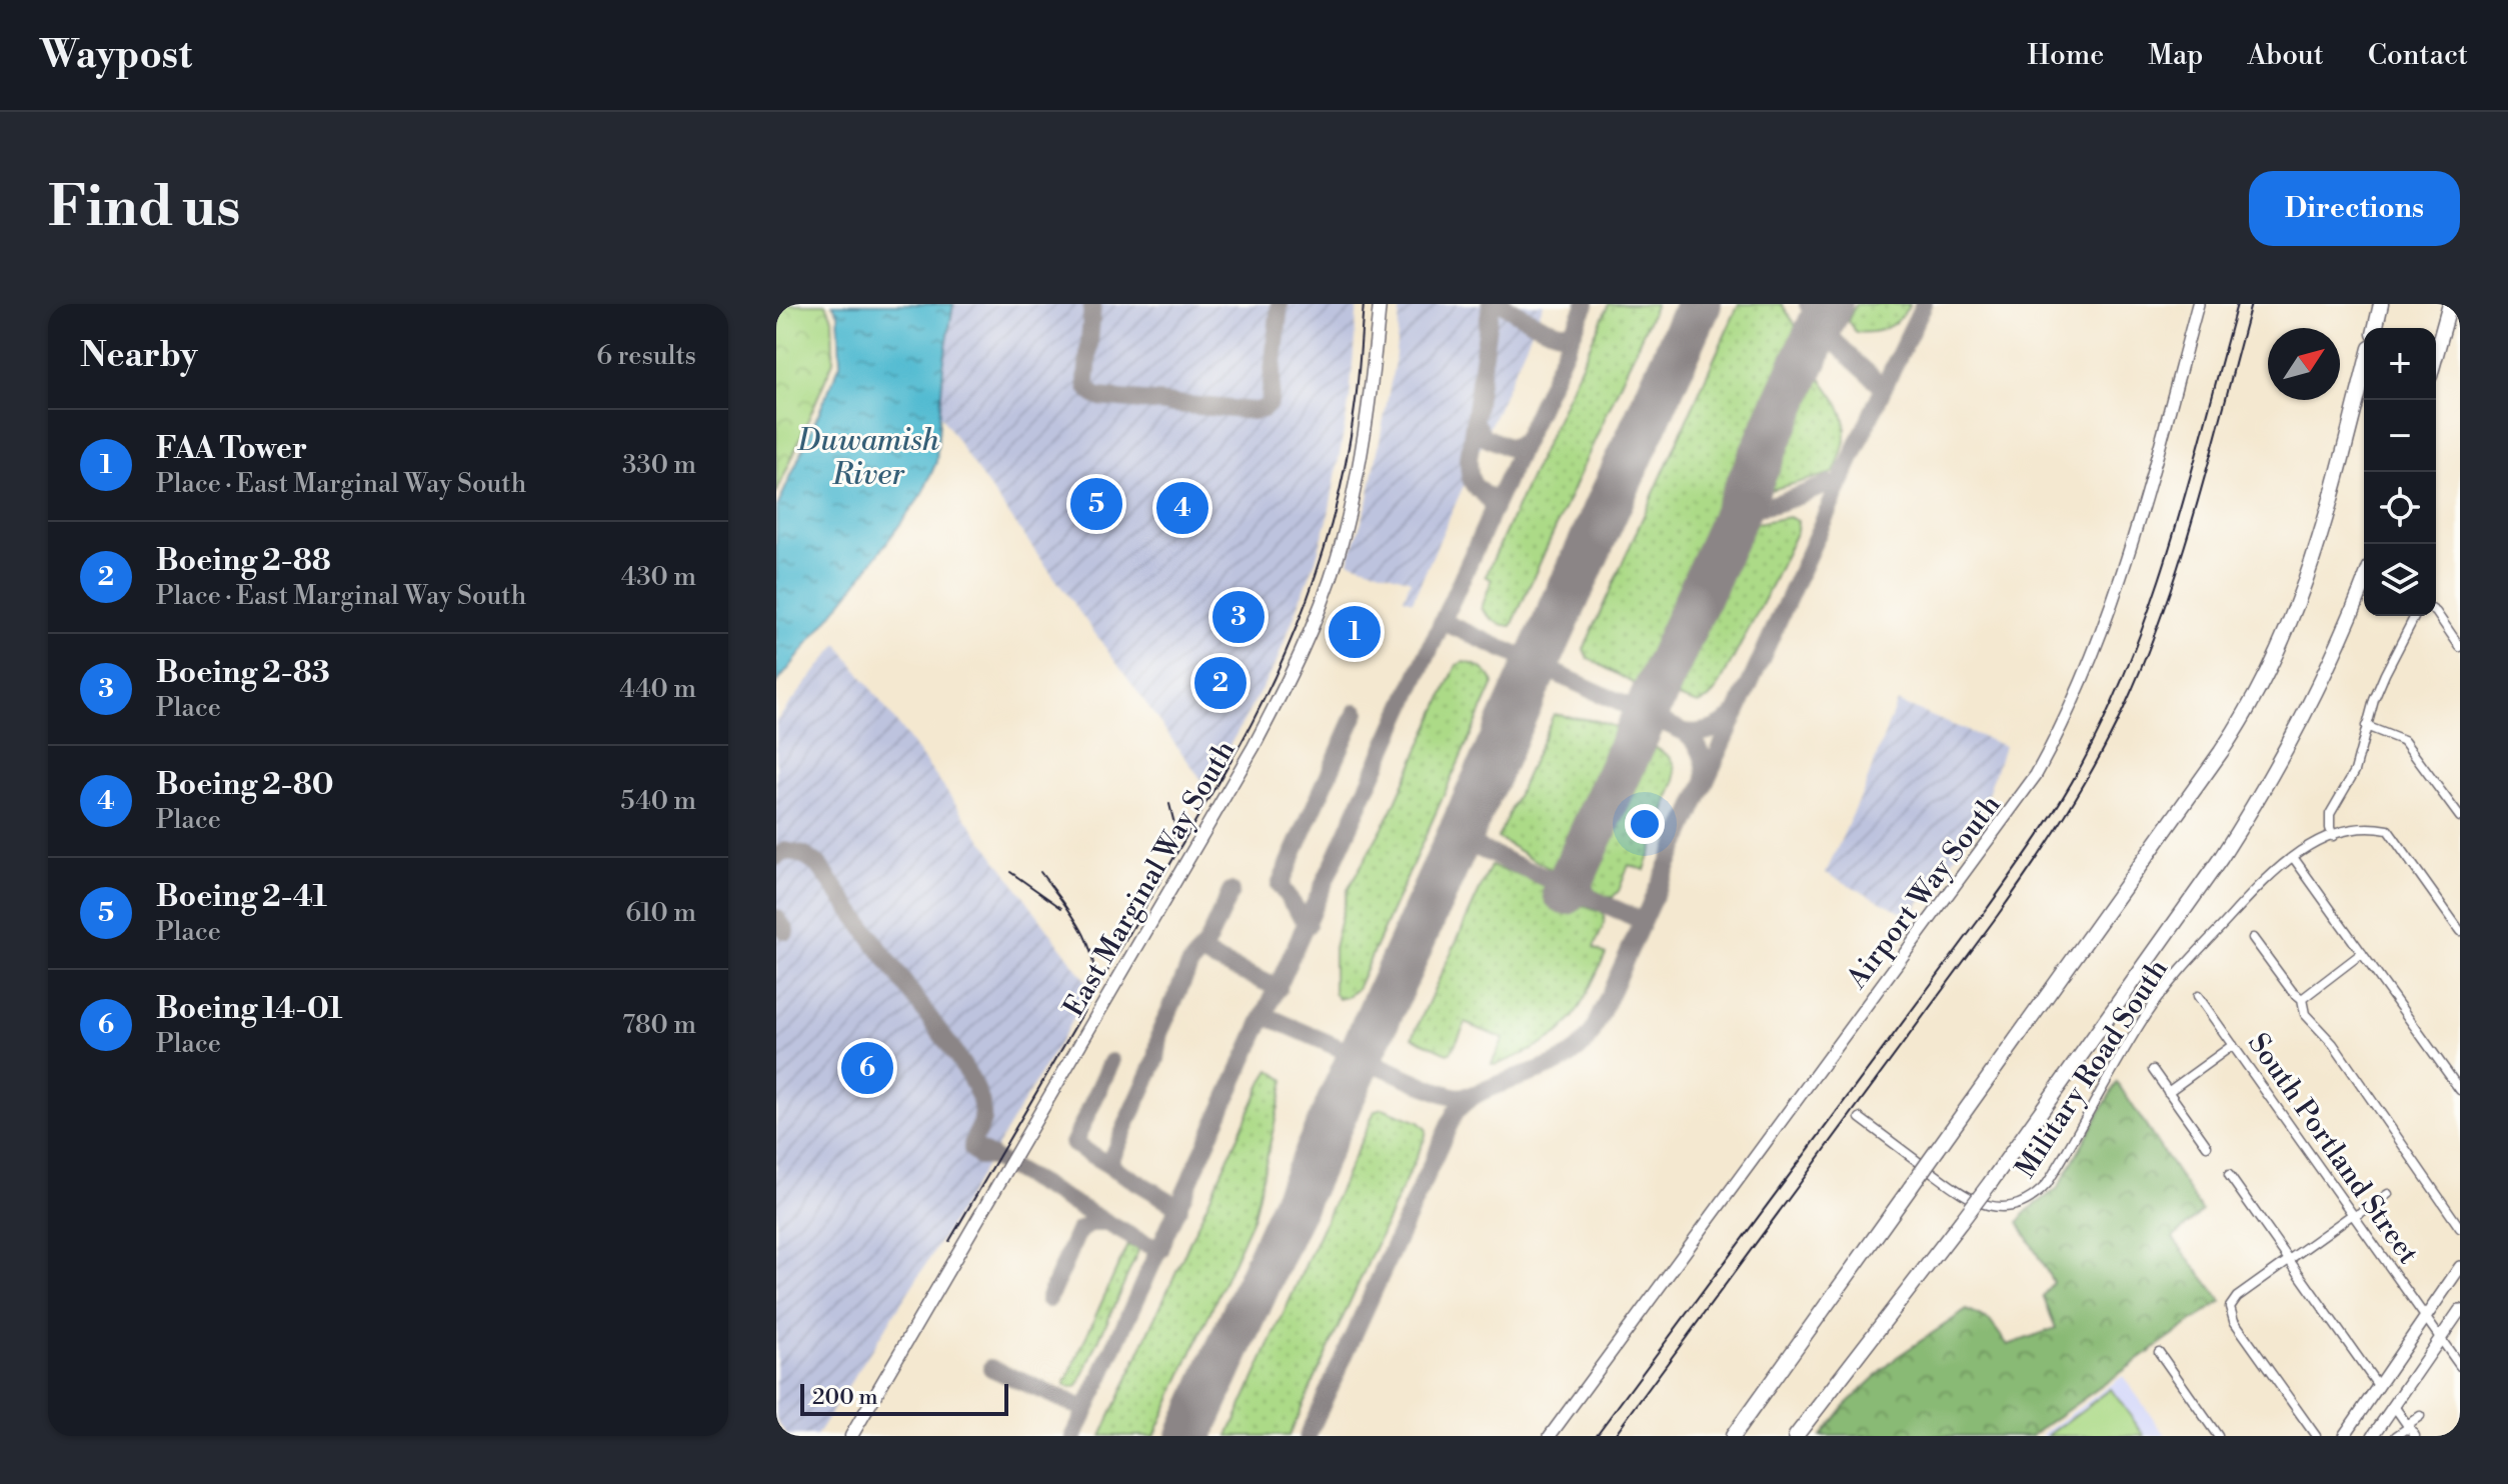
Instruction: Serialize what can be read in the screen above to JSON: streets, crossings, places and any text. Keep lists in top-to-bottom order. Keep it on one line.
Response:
{"streets":{"main road":["East Marginal Way South","Airport Way South"],"street":["Military Road South","South Portland Street"]},"water":["Duwamish River"],"scale_bar":"200 m","north":"top right","page":{"header":"Waypost","nav":["Home","Map","About","Contact"],"buttons":"Directions","title":"Find us","heading":["Nearby","6 results"],"map_buttons":["+","−"],"list":[{"mark":"1","name":"FAA Tower","note":"Place · East Marginal Way South","value":"330 m"},{"mark":"2","name":"Boeing 2-88","note":"Place · East Marginal Way South","value":"430 m"},{"mark":"3","name":"Boeing 2-83","note":"Place","value":"440 m"},{"mark":"4","name":"Boeing 2-80","note":"Place","value":"540 m"},{"mark":"5","name":"Boeing 2-41","note":"Place","value":"610 m"},{"mark":"6","name":"Boeing 14-01","note":"Place","value":"780 m"}],"pins":["5","4","3","1","2","6"],"scale":"200 m"}}
